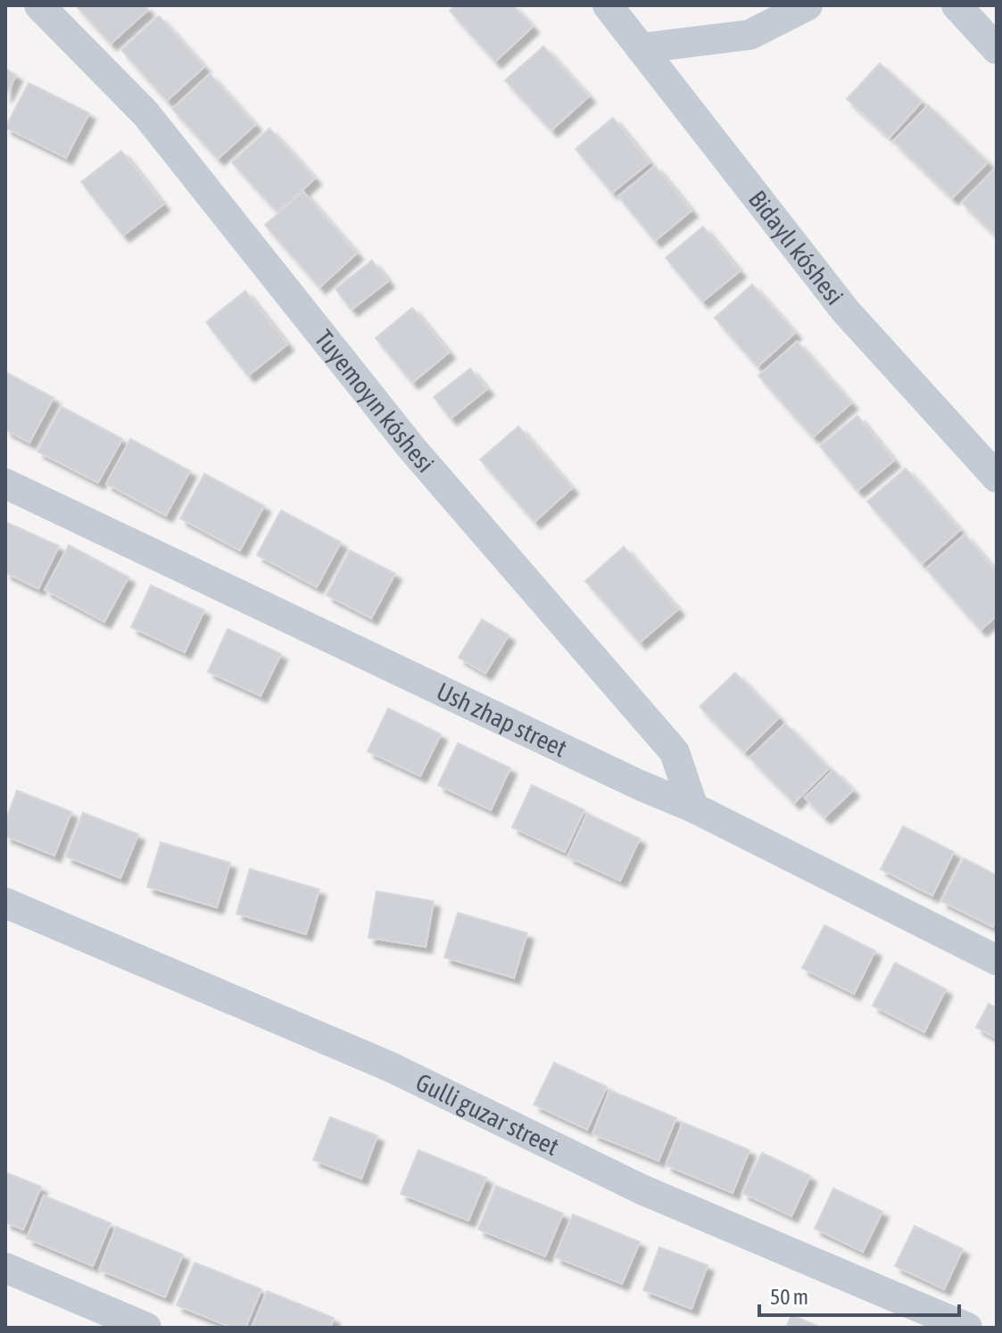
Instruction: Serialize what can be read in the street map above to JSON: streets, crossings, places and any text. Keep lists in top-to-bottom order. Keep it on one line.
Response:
{"streets":{"street":["Bidaylı kóshesi","Tuyemoyın kóshesi","Ush zhap street","Gulli guzar street"]},"crossings":[["Tuyemoyın kóshesi","Ush zhap street"]],"scale_bar":"50 m"}
